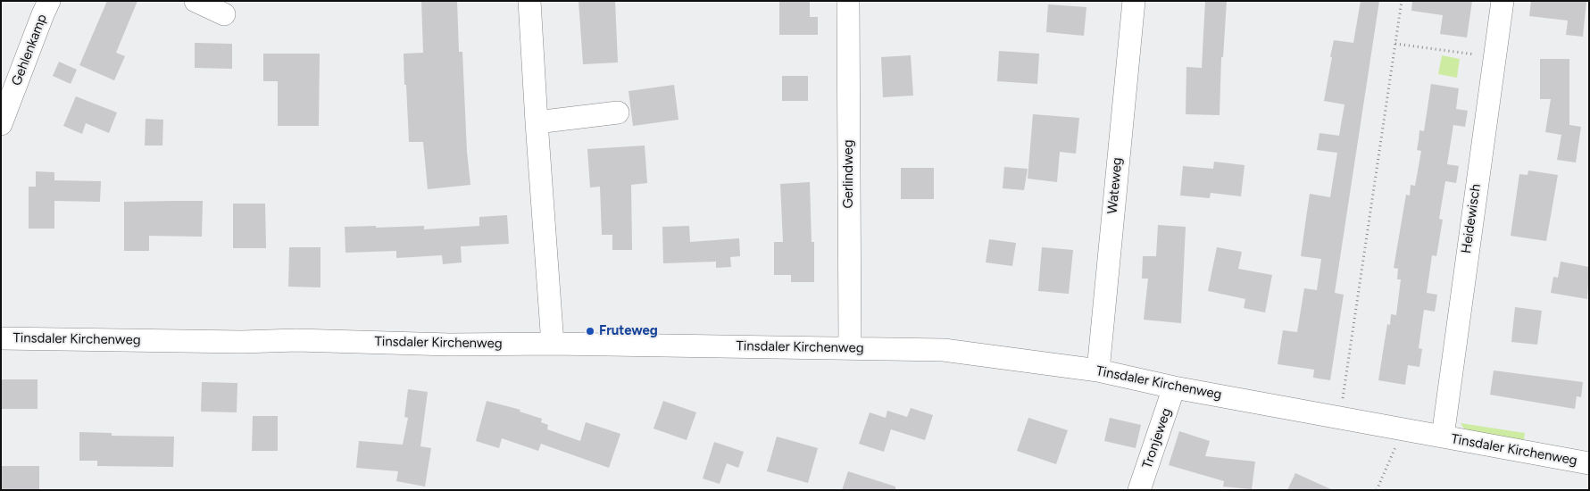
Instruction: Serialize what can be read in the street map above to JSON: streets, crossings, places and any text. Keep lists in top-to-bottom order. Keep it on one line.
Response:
{"streets":{"street":["Gehlenkamp","Gerlindweg","Wateweg","Heidewisch","Tinsdaler Kirchenweg","Tronjeweg"]},"crossings":[["Gerlindweg","Tinsdaler Kirchenweg"],["Wateweg","Tinsdaler Kirchenweg"],["Heidewisch","Tinsdaler Kirchenweg"],["Tinsdaler Kirchenweg","Tronjeweg"]],"places":["Fruteweg"]}
